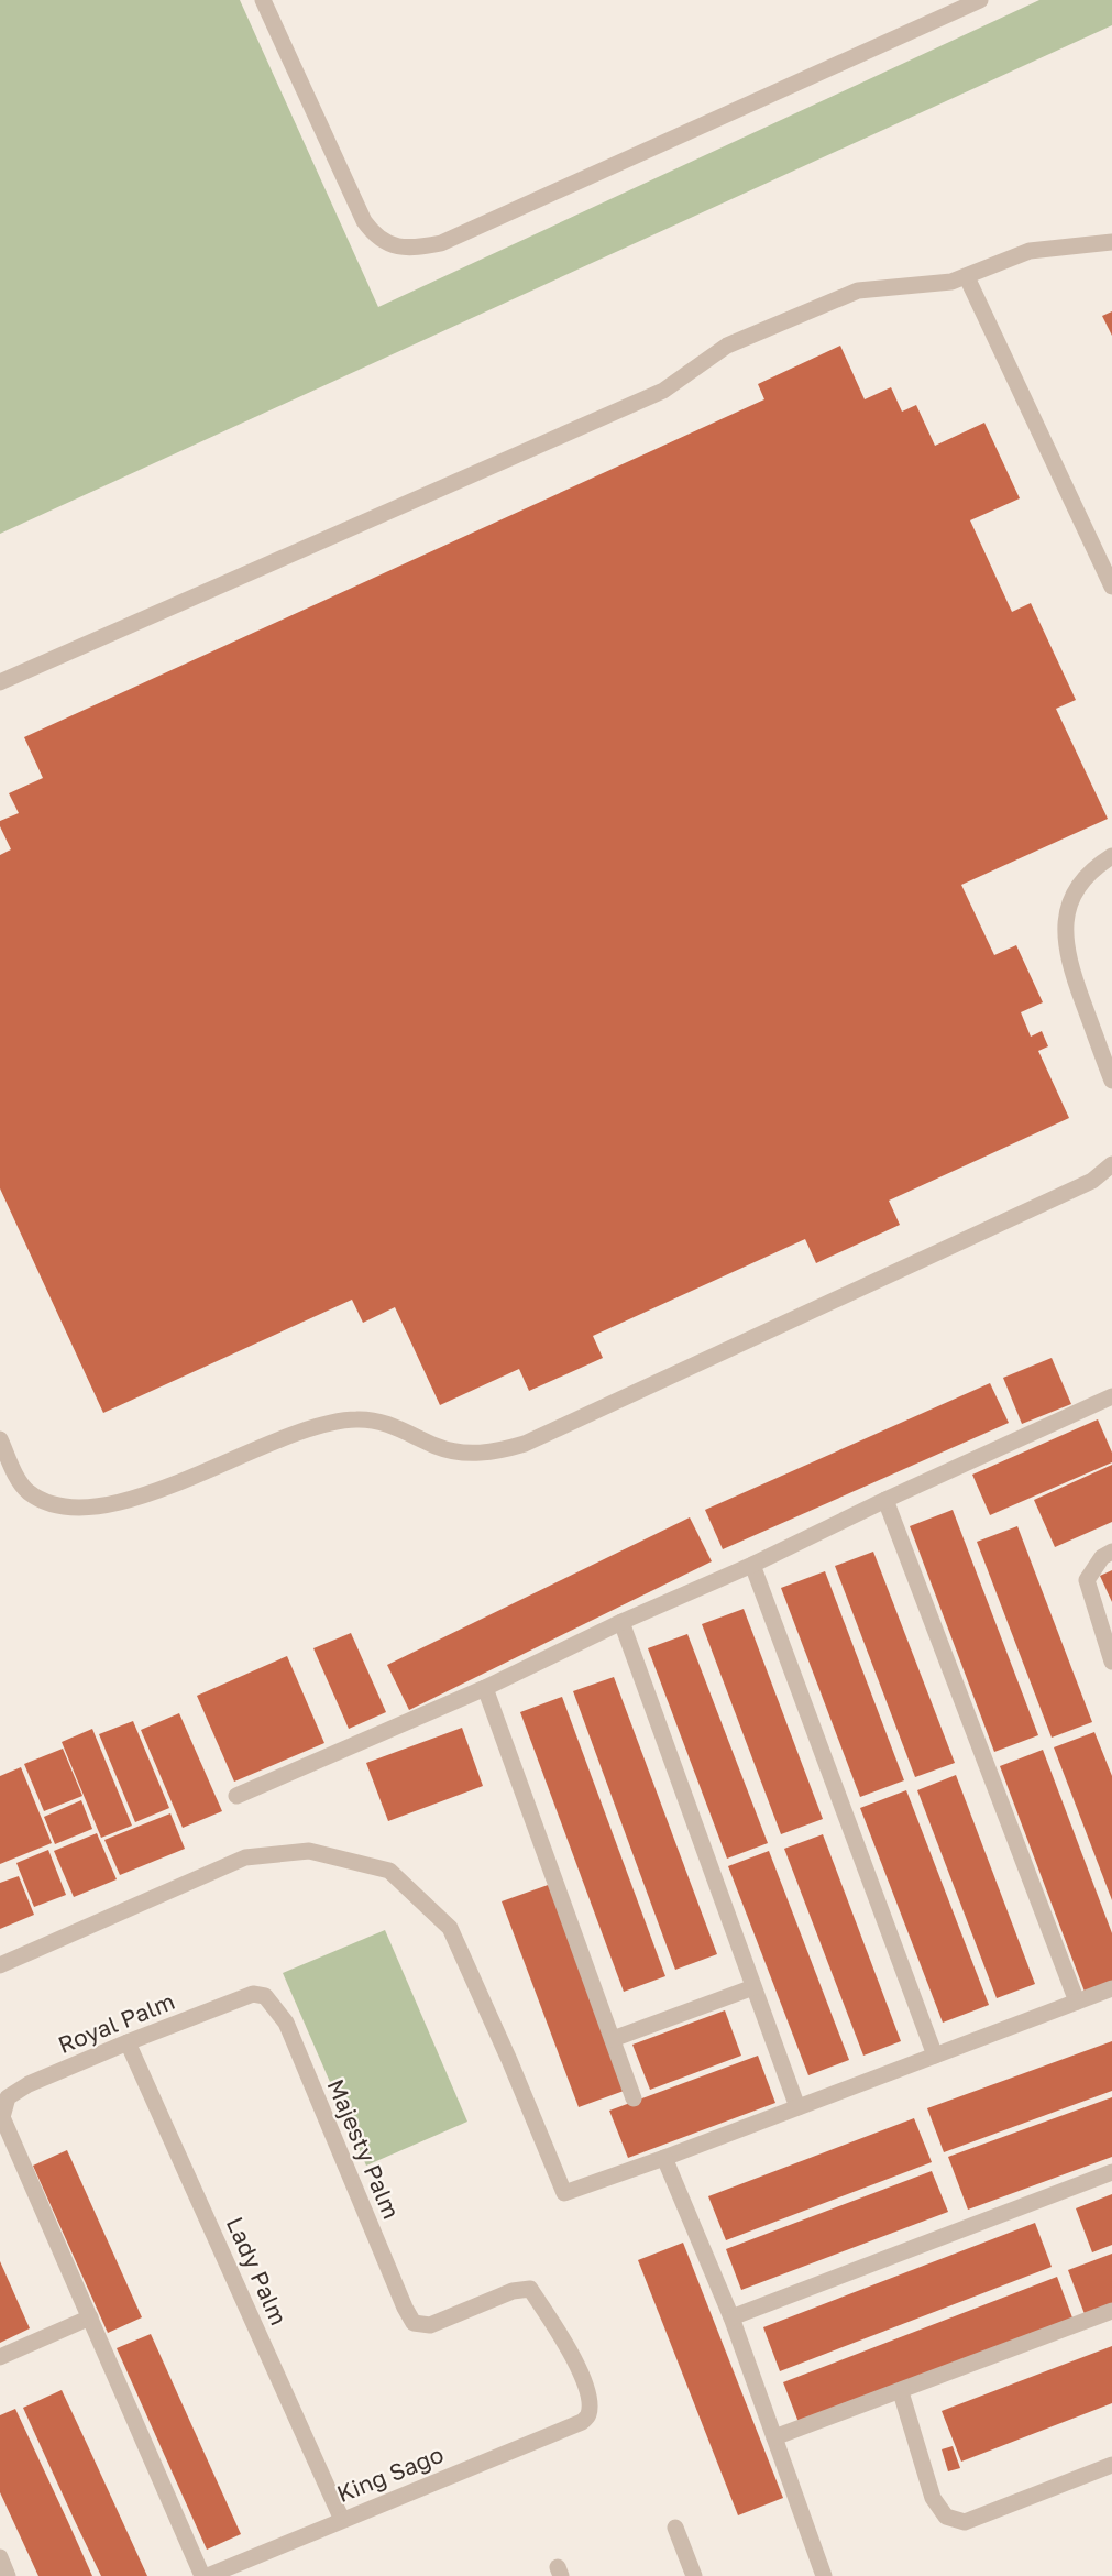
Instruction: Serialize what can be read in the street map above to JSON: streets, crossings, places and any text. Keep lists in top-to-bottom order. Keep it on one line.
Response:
{"streets":{"street":["Royal Palm","Majesty Palm","Lady Palm","King Sago"]},"crossings":[["Royal Palm","Majesty Palm"],["Royal Palm","Lady Palm"],["Majesty Palm","King Sago"],["Lady Palm","King Sago"]]}
